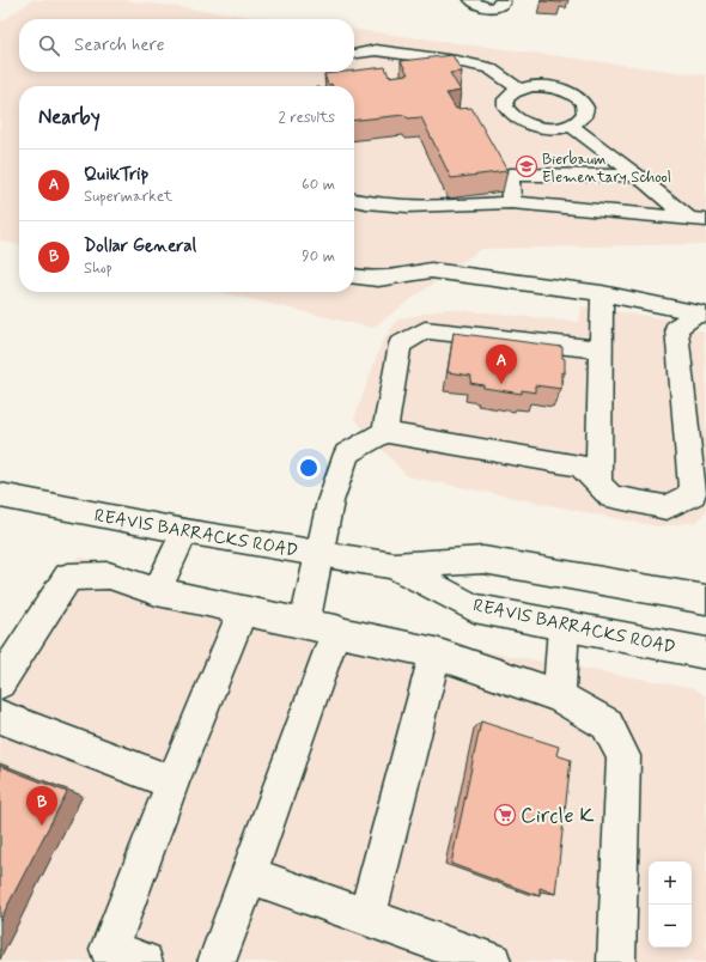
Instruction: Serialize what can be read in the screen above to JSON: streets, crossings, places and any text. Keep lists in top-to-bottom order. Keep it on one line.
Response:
{"streets":{"main road":["REAVIS BARRACKS ROAD"]},"places":{"school or university":["Bierbaum Elementary School"],"supermarket":["Circle K"]},"page":{"search":"Search here","heading":["Nearby","2 results"],"list":[{"mark":"A","name":"QuikTrip","note":"Supermarket","value":"60 m"},{"mark":"B","name":"Dollar General","note":"Shop","value":"90 m"}],"pins":["A","B"],"map_buttons":["+","−"]}}
